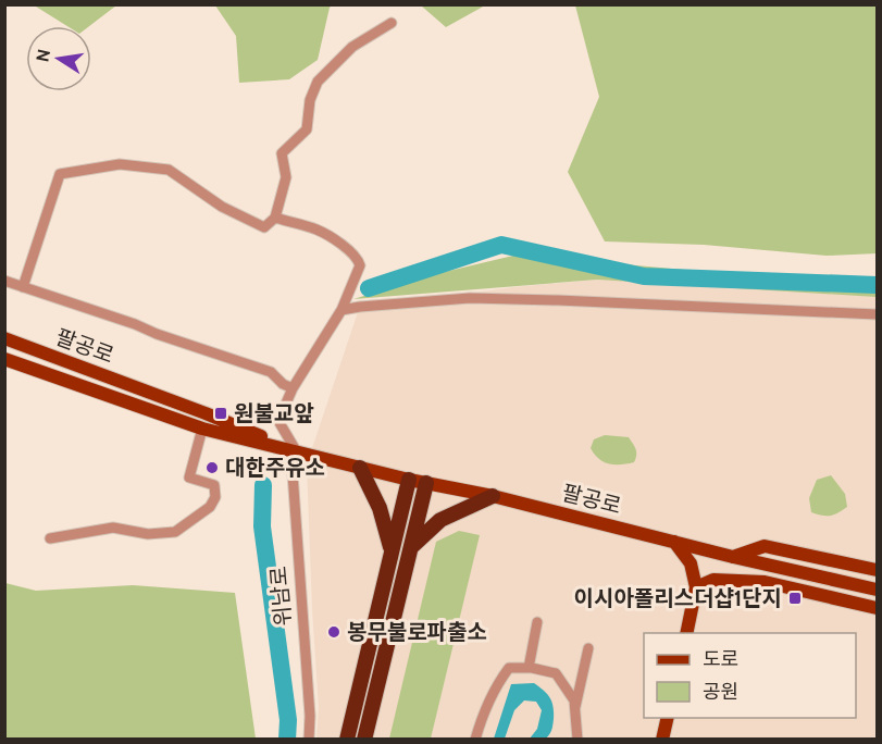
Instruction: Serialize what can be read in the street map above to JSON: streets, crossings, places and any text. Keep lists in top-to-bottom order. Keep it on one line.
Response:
{"streets":{"main road":["팔공로"],"street":["위남로"]},"crossings":[["팔공로","위남로"]],"places":{"transit":["원불교앞","이시아폴리스더샵1단지"],"other":["대한주유소","봉무불로파출소"]},"legend":["도로","공원"],"north":"left"}
